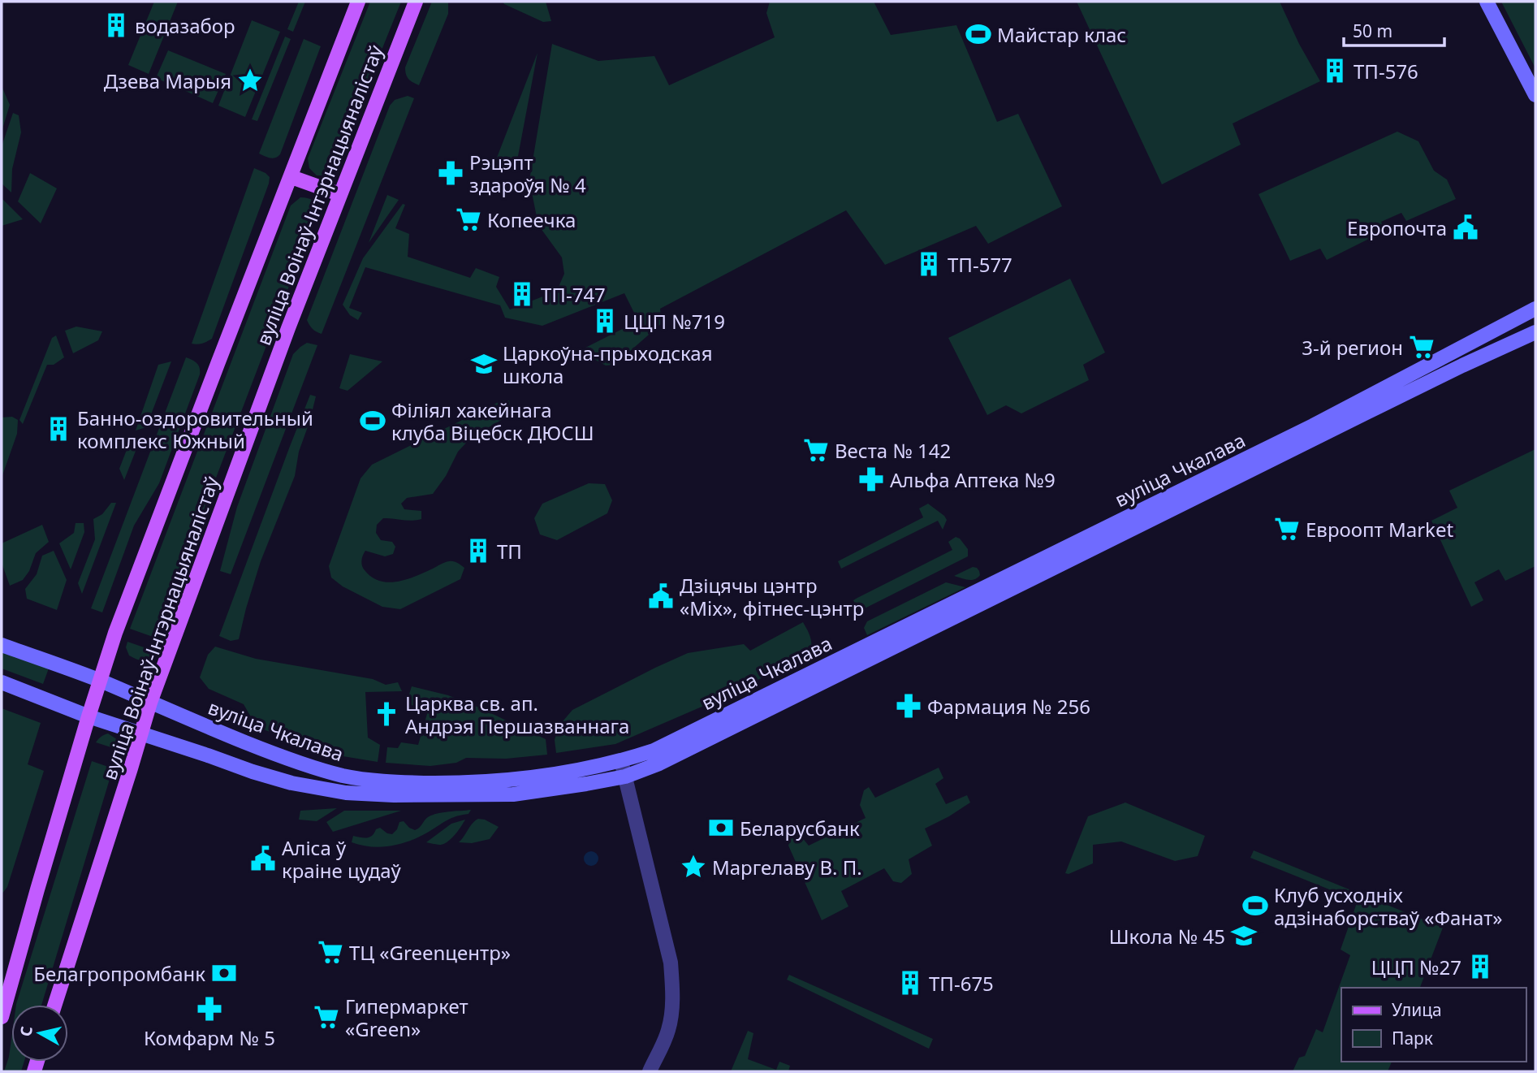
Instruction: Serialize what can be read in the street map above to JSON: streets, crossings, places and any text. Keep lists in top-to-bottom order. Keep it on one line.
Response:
{"streets":{"main road":["вуліца Воінаў-Інтэрнацыяналістаў","вуліца Чкалава"]},"crossings":[["вуліца Воінаў-Інтэрнацыяналістаў","вуліца Чкалава"]],"places":{"building":["водазабор","ТП-576","ТП-577","ТП-747","ЦЦП №719","Банно-оздоровительный комплекс Южный","ТП","ЦЦП №27","ТП-675"],"sports":["Майстар клас","Філіял хакейнага клуба Віцебск ДЮСШ","Клуб усходніх адзінаборстваў «Фанат»"],"place":["Дзева Марыя","Маргелаву В. П."],"pharmacy":["Рэцэпт здароўя № 4","Альфа Аптека №9","Фармация № 256","Комфарм № 5"],"supermarket":["Копеечка","3-й регион","Веста № 142","Евроопт Market","ТЦ «Greenцентр»","Гипермаркет «Green»"],"public building":["Европочта","Дзіцячы цэнтр «Mix», фітнес-цэнтр","Аліса ў краіне цудаў"],"school or university":["Царкоўна-прыходская школа","Школа № 45"],"church":["Царква св. ап. Андрэя Першазваннага"],"bank":["Беларусбанк","Белагропромбанк"]},"legend":["Улица","Парк"],"scale_bar":"50 m","north":"left"}
